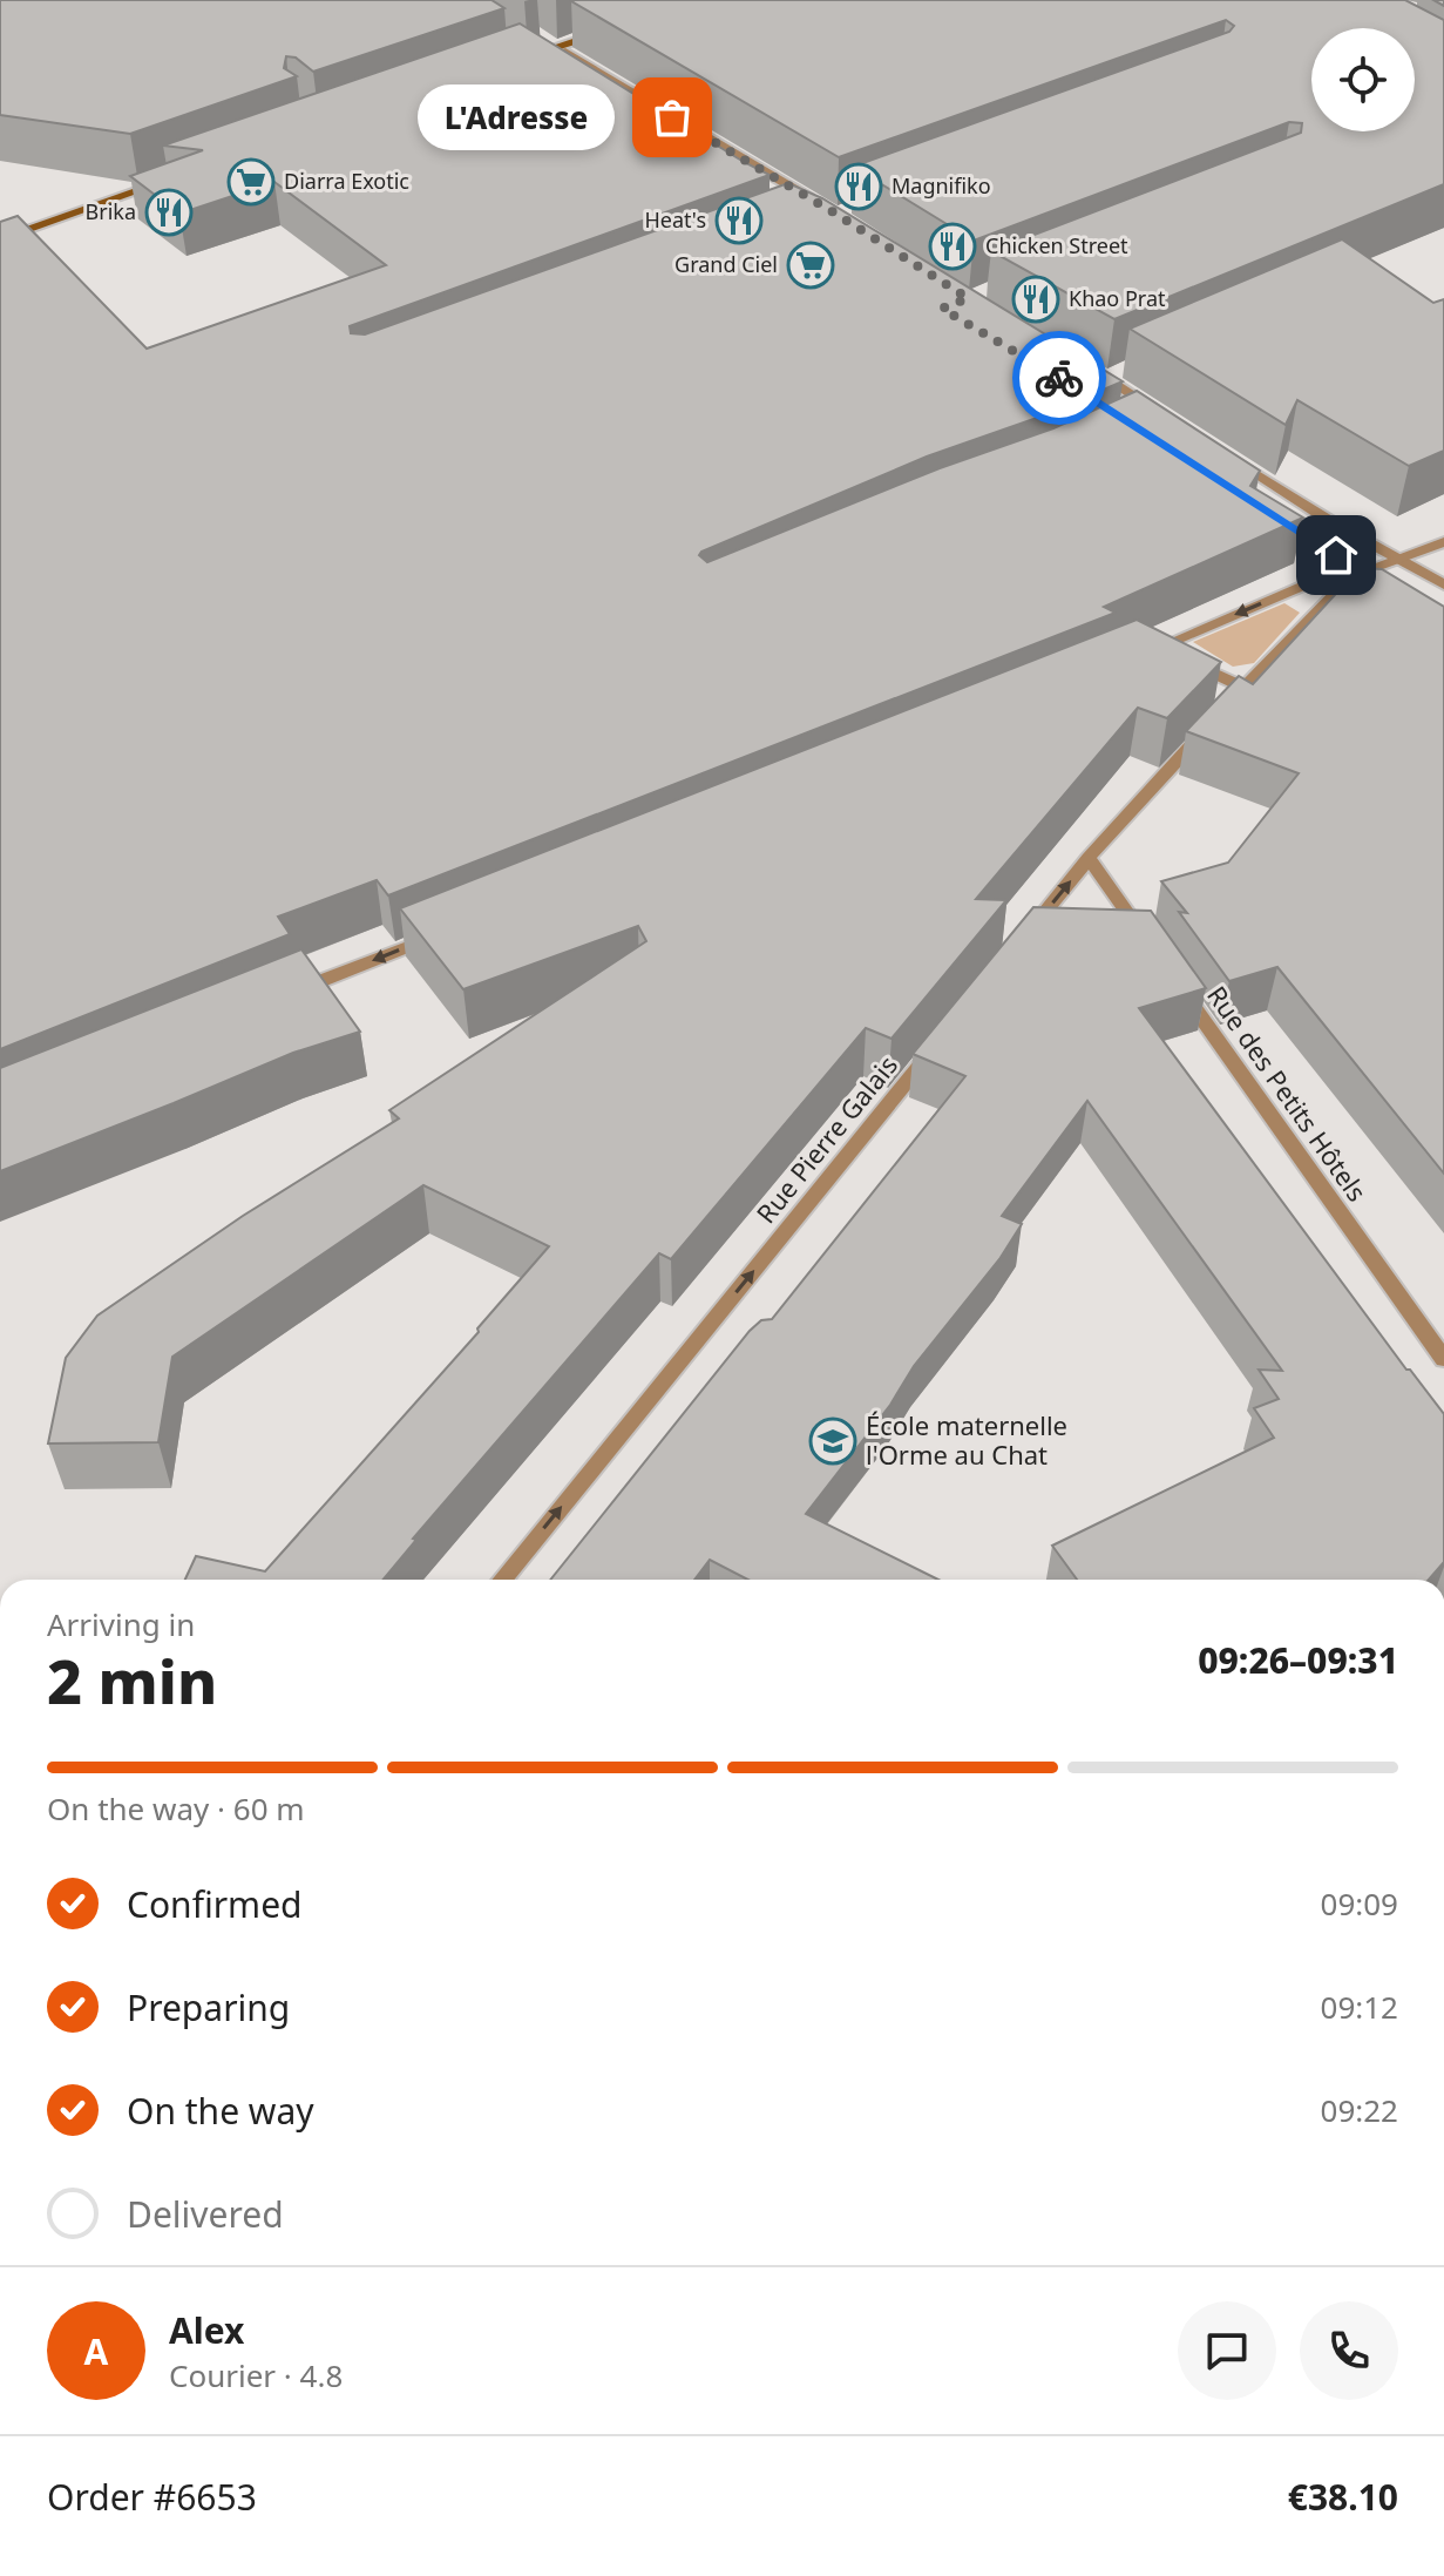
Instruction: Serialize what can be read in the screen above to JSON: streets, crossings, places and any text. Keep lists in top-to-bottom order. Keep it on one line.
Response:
{"streets":{"street":["Rue des Petits Hôtels","Rue Pierre Galais"]},"one_way":["Rue Pierre Galais"],"places":{"other":["L'Adresse"],"supermarket":["Diarra Exotic","Grand Ciel"],"restaurant":["Magnifiko","Brika","Heat's","Chicken Street","Khao Prat"],"school or university":["École maternelle l'Orme au Chat"]},"page":{"bubble":"L'Adresse","heading":["2 min","Arriving in","09:26–09:31"],"panel":["Alex","Courier · 4.8","Order #6653","€38.10"],"bar":"On the way · 60 m","list":[["Confirmed","09:09"],["Preparing","09:12"],["On the way","09:22"],"Delivered"],"round":"A"}}
